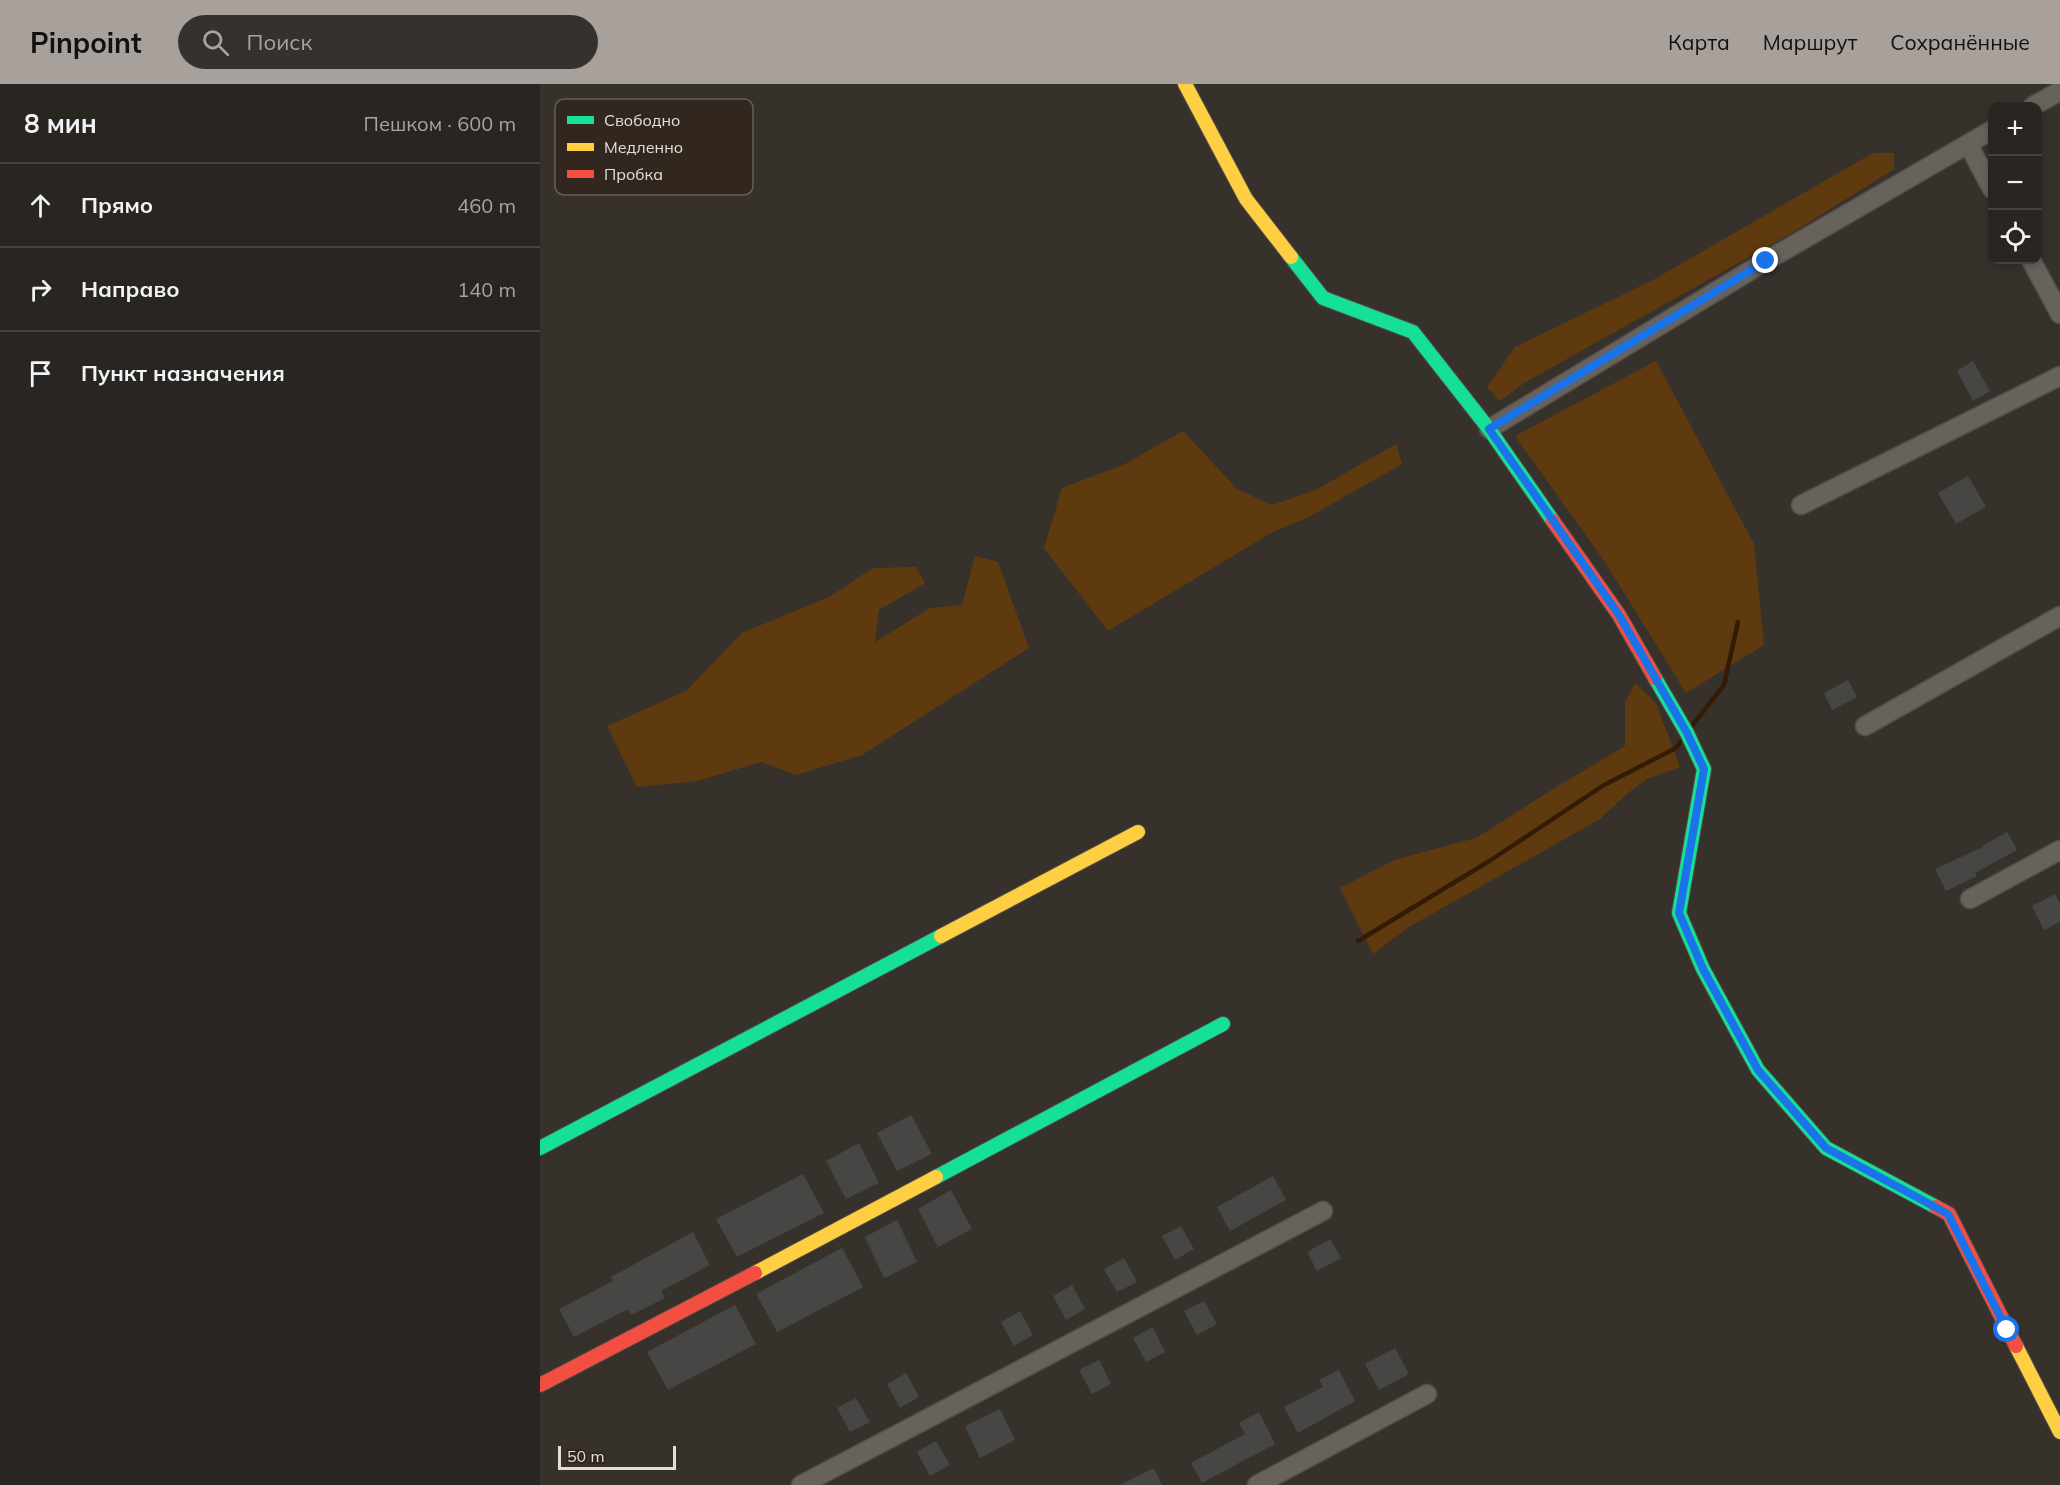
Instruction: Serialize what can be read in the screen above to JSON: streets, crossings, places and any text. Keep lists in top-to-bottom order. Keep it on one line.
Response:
{"legend":["Свободно","Медленно","Пробка"],"scale_bar":"50 m","page":{"header":"Pinpoint","search":"Поиск","nav":["Карта","Маршрут","Сохранённые"],"heading":["8 мин","Пешком · 600 m"],"map_buttons":["+","−"],"list":[["Прямо","460 m"],["Направо","140 m"],"Пункт назначения"],"scale":"50 m"}}
